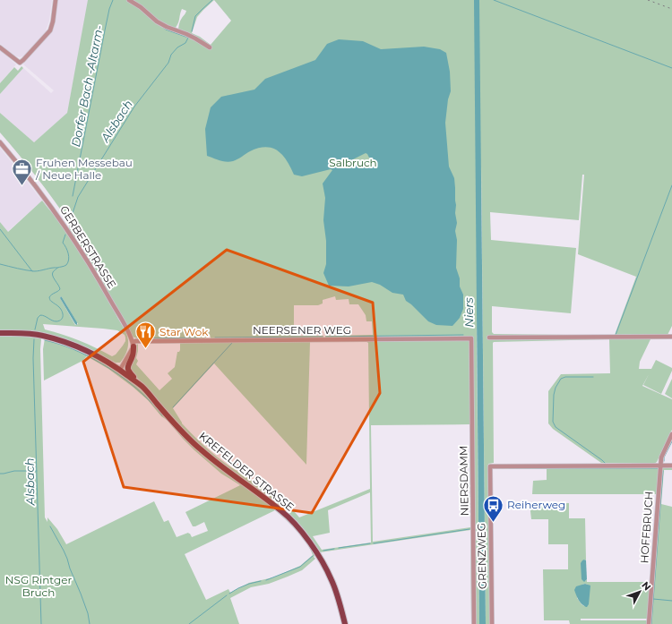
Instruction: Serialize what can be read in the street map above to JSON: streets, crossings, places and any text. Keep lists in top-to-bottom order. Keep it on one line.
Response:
{"streets":{"main road":["KREFELDER STRASSE"],"street":["GERBERSTRASSE","NEERSENER WEG","NIERSDAMM","HOFFBRUCH","GRENZWEG"]},"crossings":[["GERBERSTRASSE","NEERSENER WEG"],["NEERSENER WEG","NIERSDAMM"],["HOFFBRUCH","GRENZWEG"]],"water":["Dorfer Bach -Altarm-","Alsbach","Niers"],"parks":["Salbruch","NSG Rintger Bruch"],"places":{"office":["Fruhen Messebau / Neue Halle"],"restaurant":["Star Wok"],"bus stop":["Reiherweg"]},"north":"top right"}
